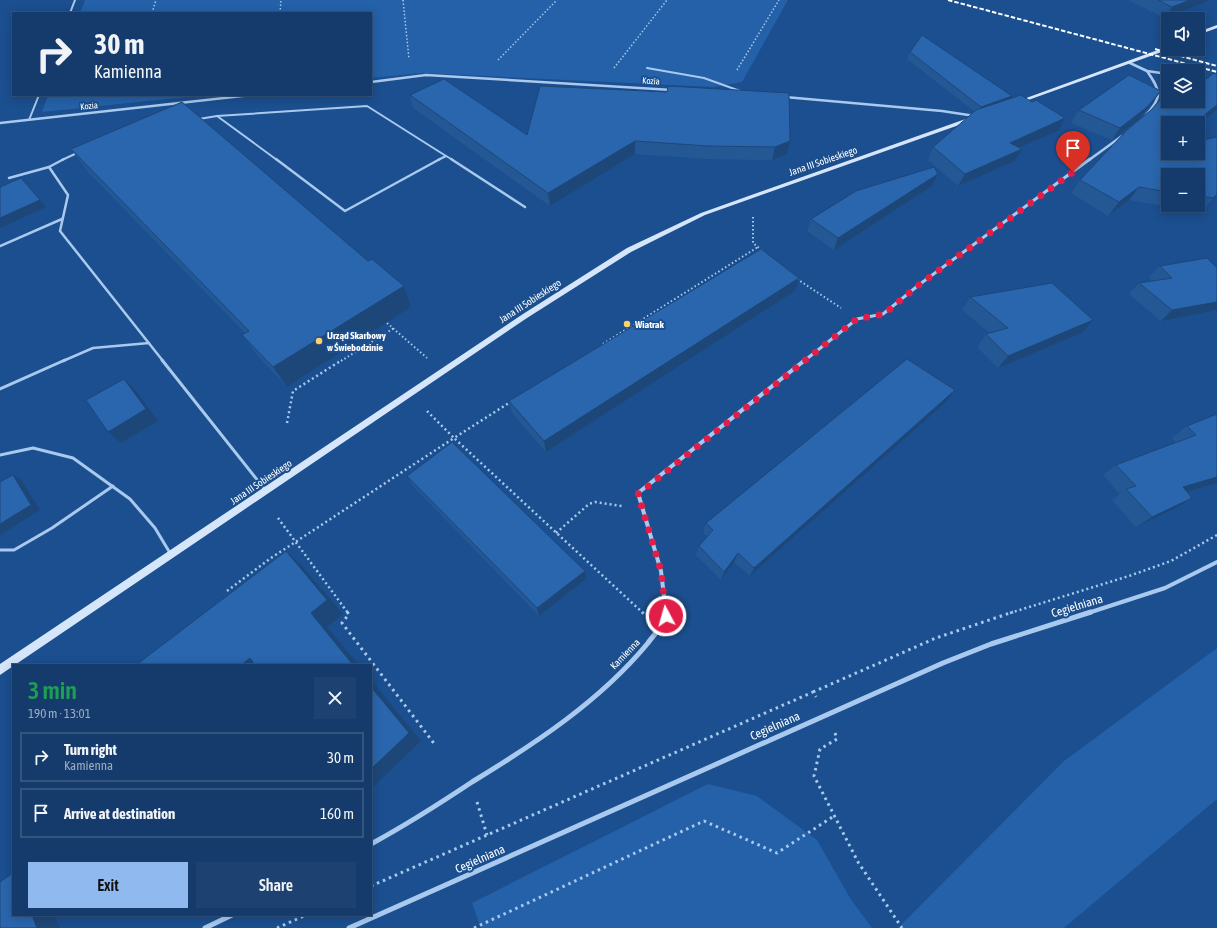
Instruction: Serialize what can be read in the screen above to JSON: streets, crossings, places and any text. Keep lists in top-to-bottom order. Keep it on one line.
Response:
{"streets":{"street":["Kozia","Jana III Sobieskiego","Cegielniana","Kamienna"]},"places":["Wiatrak","Urząd Skarbowy w Świebodzinie"],"page":{"map_buttons":["+","−"],"turn":["30 m","Kamienna"],"heading":["3 min","190 m · 13:01"],"list":[{"name":"Turn right","note":"Kamienna","value":"30 m"},{"name":"Arrive at destination","value":"160 m"}],"buttons":["Exit","Share"]}}
